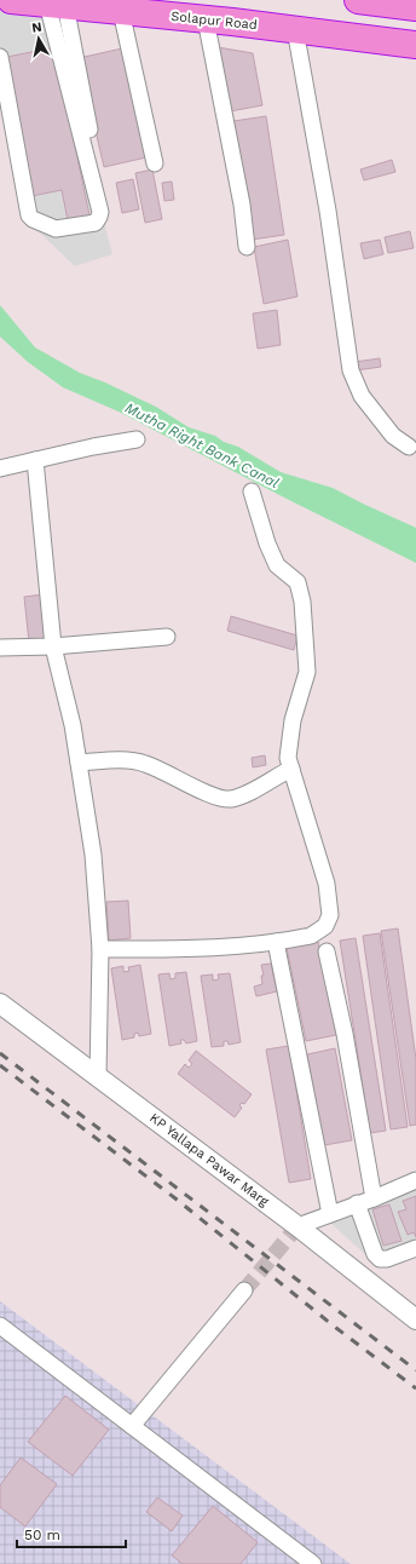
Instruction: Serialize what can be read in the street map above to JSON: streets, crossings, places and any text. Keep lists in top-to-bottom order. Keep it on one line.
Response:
{"streets":{"highway":["Solapur Road"],"street":["KP Yallapa Pawar Marg"]},"water":["Mutha Right Bank Canal"],"scale_bar":"50 m","north":"top"}
